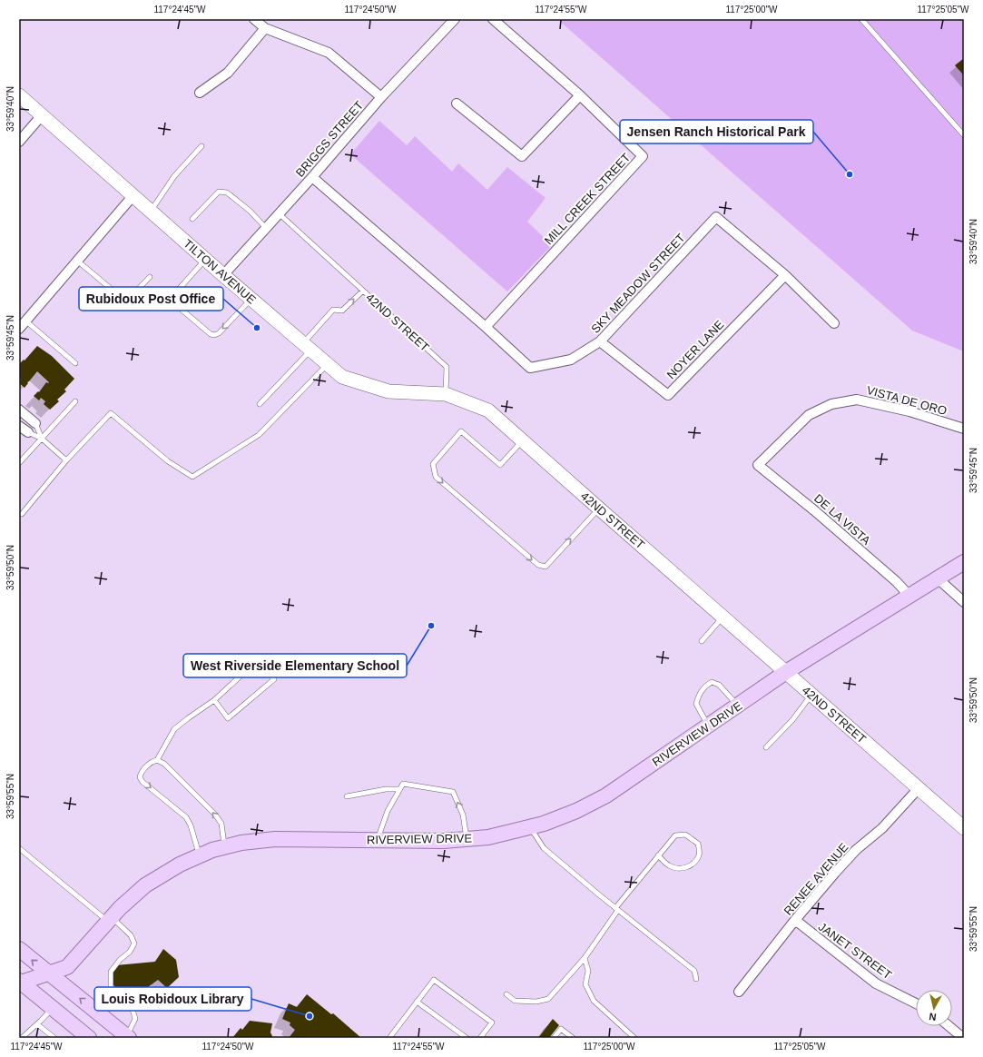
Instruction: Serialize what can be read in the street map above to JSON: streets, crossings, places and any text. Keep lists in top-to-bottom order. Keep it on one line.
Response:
{"streets":{"main road":["RIVERVIEW DRIVE"],"street":["BRIGGS STREET","MILL CREEK STREET","TILTON AVENUE","SKY MEADOW STREET","42ND STREET","NOYER LANE","VISTA DE ORO","DE LA VISTA","RENEE AVENUE","JANET STREET"]},"crossings":[["BRIGGS STREET","TILTON AVENUE"],["BRIGGS STREET","SKY MEADOW STREET"],["BRIGGS STREET","42ND STREET"],["MILL CREEK STREET","SKY MEADOW STREET"],["TILTON AVENUE","42ND STREET"],["SKY MEADOW STREET","NOYER LANE"],["42ND STREET","RIVERVIEW DRIVE"],["42ND STREET","RENEE AVENUE"],["VISTA DE ORO","DE LA VISTA"],["DE LA VISTA","RIVERVIEW DRIVE"],["RENEE AVENUE","JANET STREET"]],"places":["Jensen Ranch Historical Park","Rubidoux Post Office","West Riverside Elementary School","Louis Robidoux Library"],"north":"bottom","coordinates":["117°24'45\"W","117°24'50\"W","117°24'55\"W","117°25'00\"W","117°25'05\"W","33°59'40\"N","33°59'45\"N","33°59'50\"N","33°59'55\"N"]}
